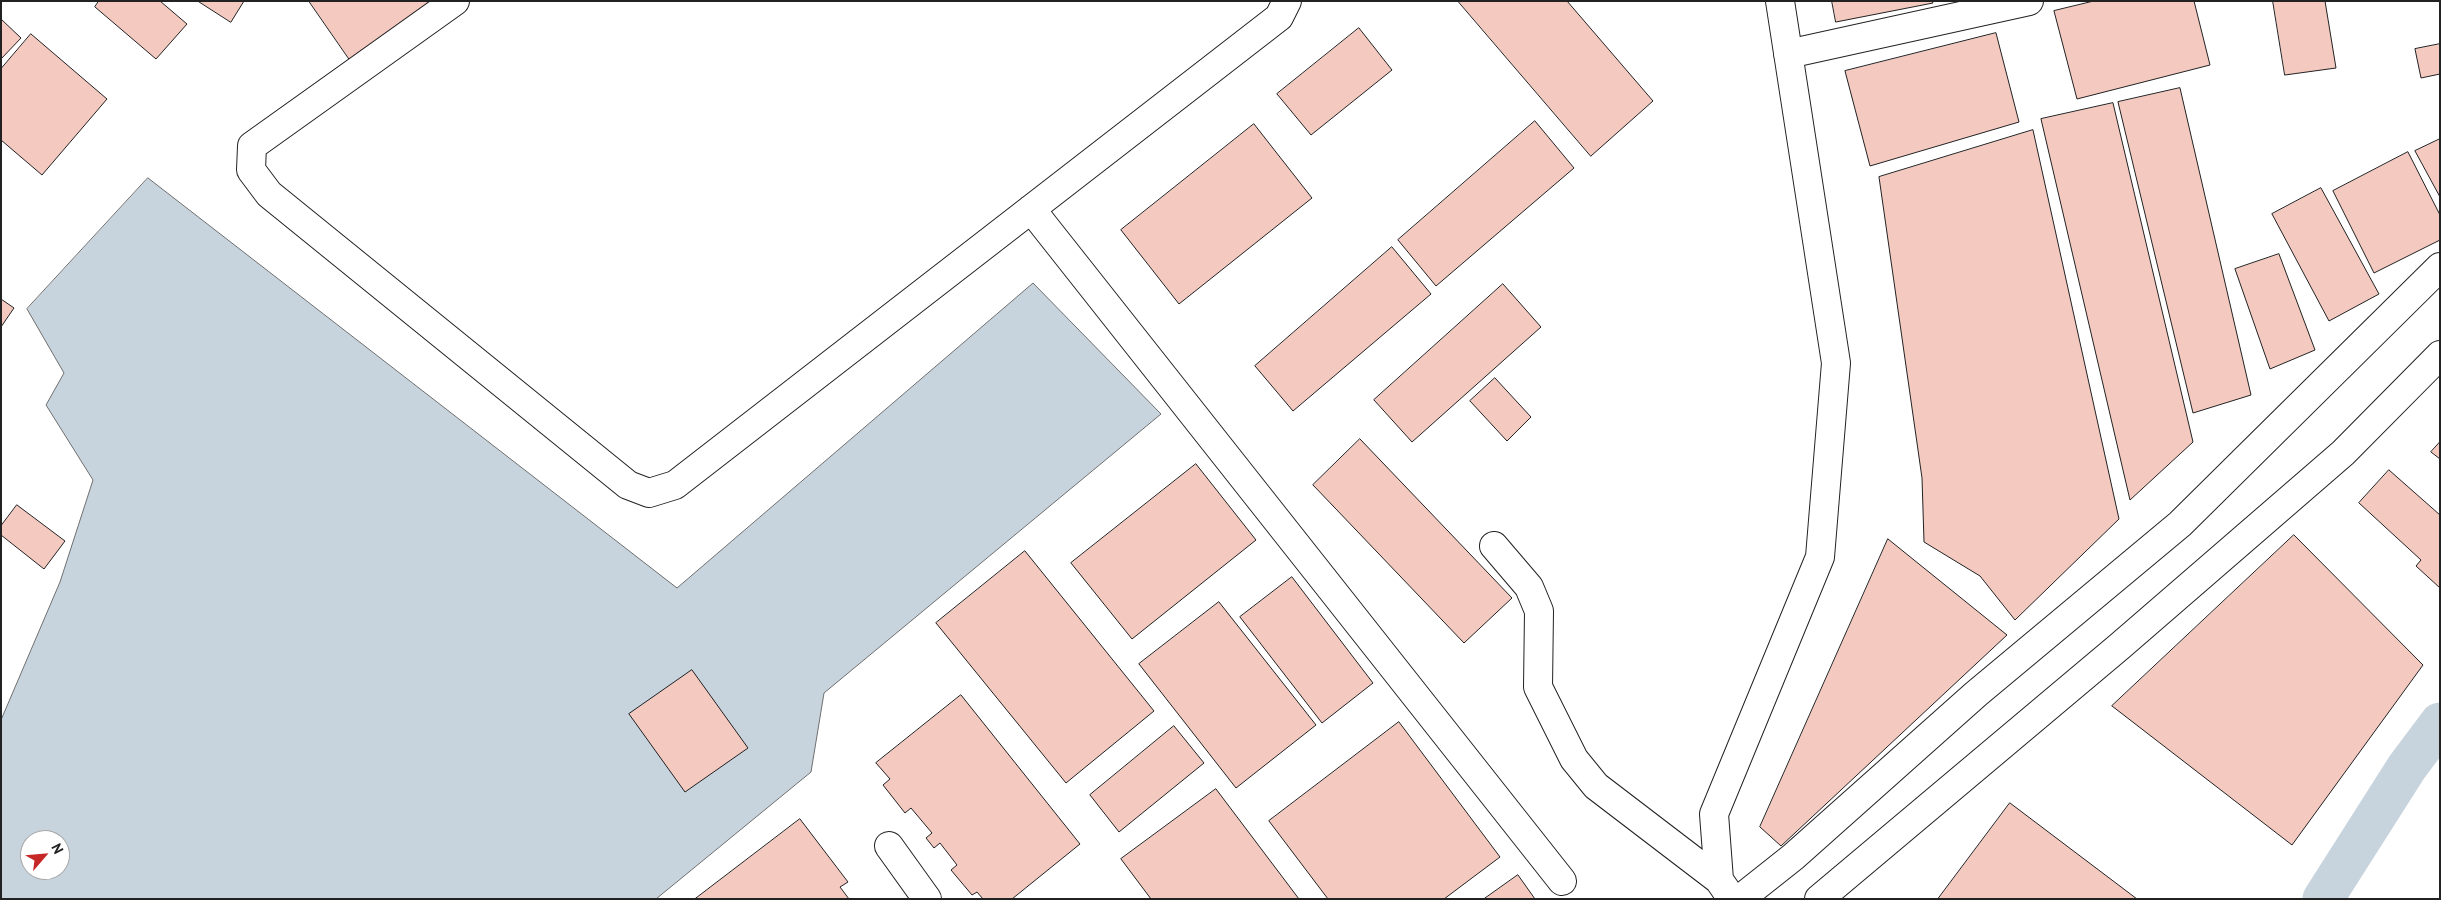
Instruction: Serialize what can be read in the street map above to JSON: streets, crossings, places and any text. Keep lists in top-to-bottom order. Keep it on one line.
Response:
{"north":"top right"}
